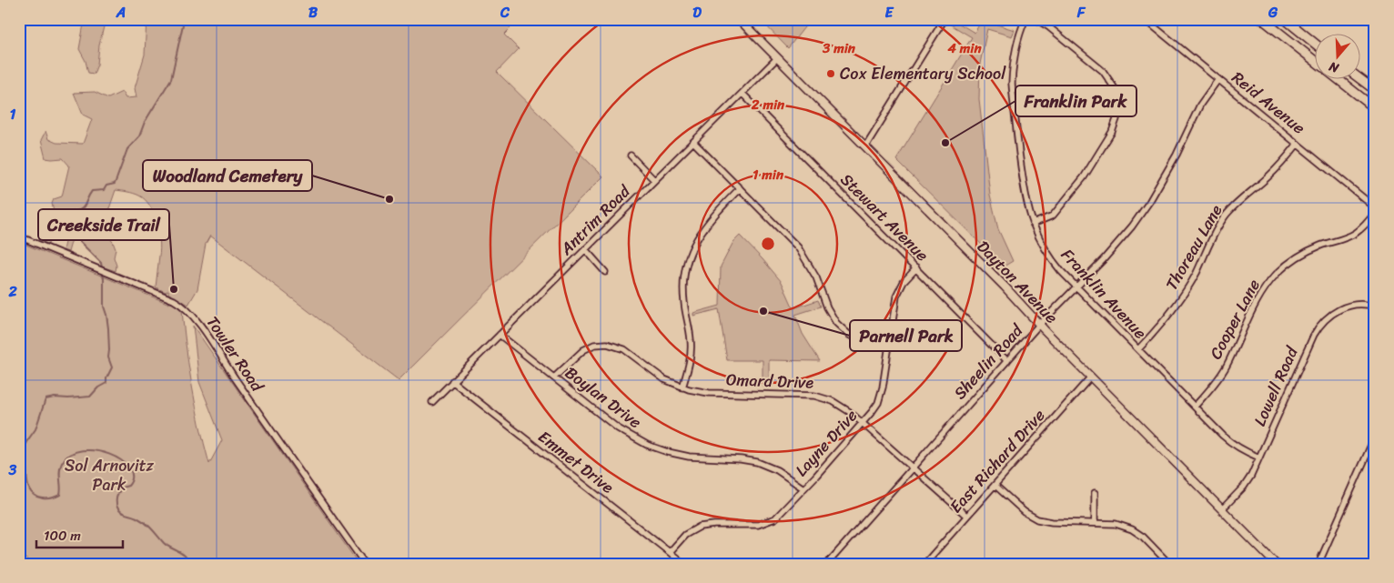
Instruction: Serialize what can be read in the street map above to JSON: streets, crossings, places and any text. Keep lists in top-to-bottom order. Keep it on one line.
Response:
{"streets":{"main road":["Dayton Avenue"],"street":["Reid Avenue","Stewart Avenue","Antrim Road","Thoreau Lane","Franklin Avenue","Cooper Lane","Towler Road","Sheelin Road","Omard Drive","Lowell Road","Boylan Drive","Layne Drive","East Richard Drive","Emmet Drive"]},"crossings":[["Reid Avenue","Thoreau Lane"],["Reid Avenue","Sheelin Road"],["Stewart Avenue","Antrim Road"],["Stewart Avenue","Sheelin Road"],["Stewart Avenue","Layne Drive"],["Antrim Road","Dayton Avenue"],["Antrim Road","Boylan Drive"],["Antrim Road","Emmet Drive"],["Thoreau Lane","Franklin Avenue"],["Dayton Avenue","Sheelin Road"],["Dayton Avenue","Lowell Road"],["Dayton Avenue","East Richard Drive"],["Franklin Avenue","Cooper Lane"],["Franklin Avenue","Sheelin Road"],["Franklin Avenue","Lowell Road"],["Sheelin Road","Omard Drive"],["Omard Drive","Boylan Drive"],["Omard Drive","Layne Drive"],["Omard Drive","East Richard Drive"],["Boylan Drive","Layne Drive"],["Layne Drive","Emmet Drive"]],"parks":["Sol Arnovitz Park"],"places":["Cox Elementary School","Franklin Park","Woodland Cemetery","Creekside Trail","Parnell Park"],"scale_bar":"100 m","north":"bottom","grid":{"columns":["A","B","C","D","E","F","G"],"rows":["1","2","3"]},"rings":["4 min","3 min","2 min","1 min"]}
